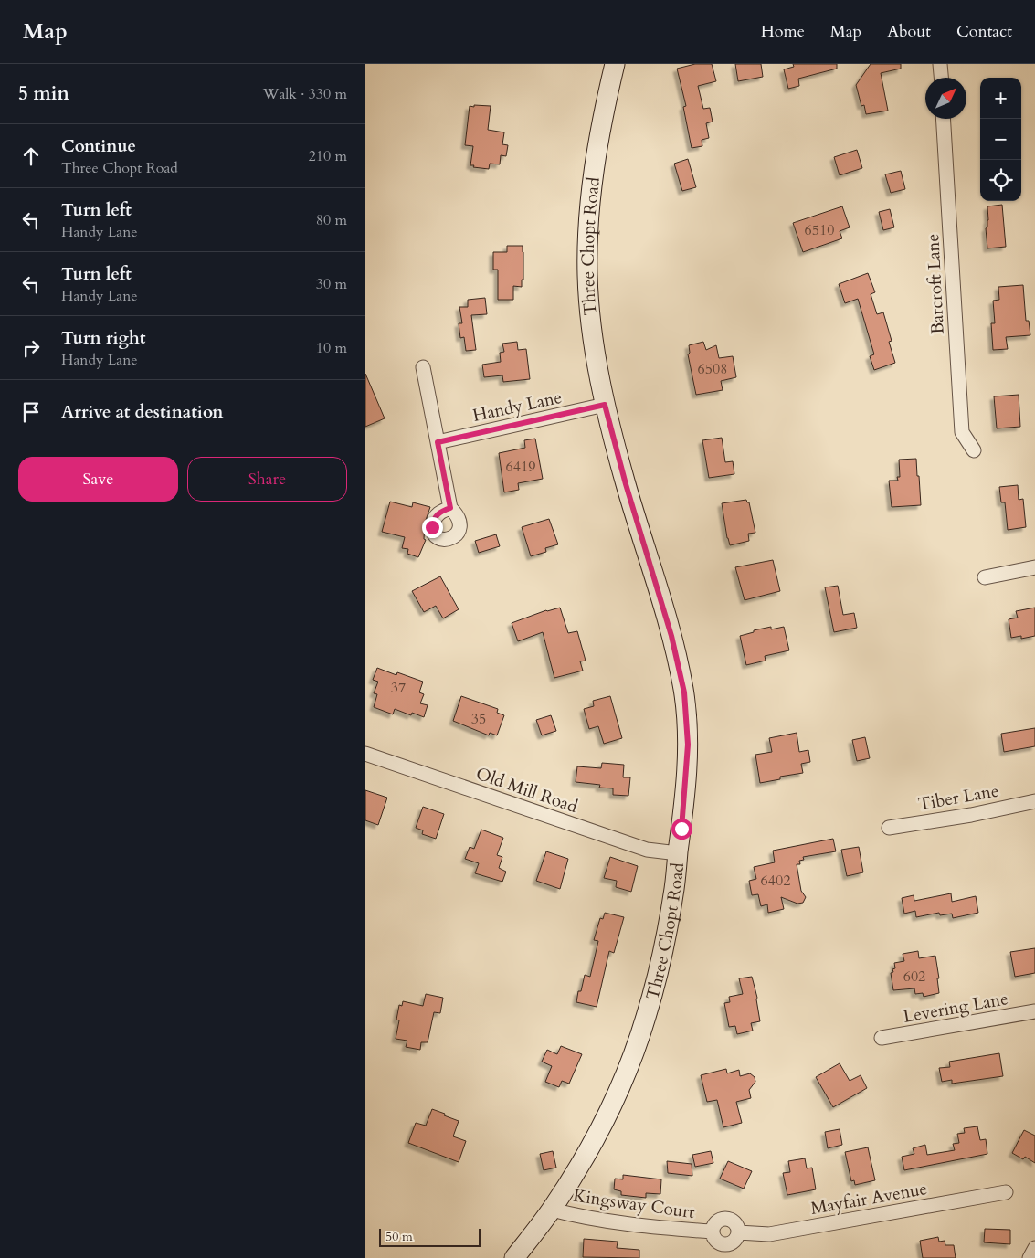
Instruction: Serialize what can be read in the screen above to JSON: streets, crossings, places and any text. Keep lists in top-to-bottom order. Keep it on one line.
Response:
{"streets":{"main road":["Three Chopt Road"],"street":["Barcroft Lane","Handy Lane","Old Mill Road","Tiber Lane","Levering Lane","Mayfair Avenue","Kingsway Court"]},"crossings":[["Three Chopt Road","Handy Lane"],["Three Chopt Road","Old Mill Road"],["Three Chopt Road","Kingsway Court"],["Mayfair Avenue","Kingsway Court"]],"house_numbers":["6510","6508","6419","37","35","6402","602"],"scale_bar":"50 m","north":"top right","page":{"header":"Map","nav":["Home","Map","About","Contact"],"heading":["5 min","Walk · 330 m"],"map_buttons":["+","−"],"list":[["Continue","Three Chopt Road","210 m"],["Turn left","Handy Lane","80 m"],["Turn left","Handy Lane","30 m"],["Turn right","Handy Lane","10 m"],"Arrive at destination"],"buttons":["Save","Share"],"scale":"50 m"}}
